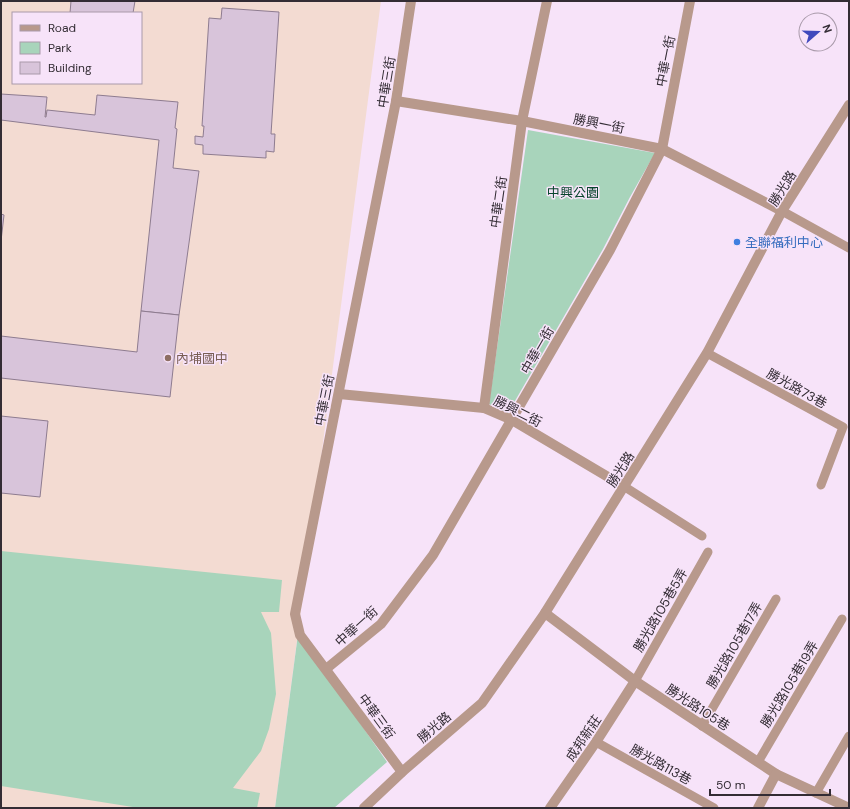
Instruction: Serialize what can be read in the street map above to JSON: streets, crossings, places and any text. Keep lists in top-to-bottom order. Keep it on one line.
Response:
{"streets":{"street":["中華一街","中華三街","勝興一街","勝光路","中華二街","勝興二街","勝光路105巷","成邦新莊"],"lane":["勝光路73巷","勝光路105巷5弄","勝光路105巷17弄","勝光路105巷19弄","勝光路113巷"]},"crossings":[["中華一街","中華三街"],["中華一街","勝興一街"],["中華一街","勝興二街"],["中華三街","勝興一街"],["中華三街","勝光路"],["中華三街","勝興二街"],["勝興一街","勝光路"],["勝興一街","中華二街"],["勝光路","勝光路73巷"],["勝光路","勝興二街"],["勝光路","勝光路105巷"],["中華二街","勝興二街"],["勝光路105巷5弄","勝光路105巷"],["勝光路105巷5弄","成邦新莊"],["勝光路105巷17弄","勝光路105巷"],["勝光路105巷19弄","勝光路105巷"],["勝光路105巷","成邦新莊"],["成邦新莊","勝光路113巷"]],"parks":["中興公園"],"places":["全聯福利中心","內埔國中"],"legend":["Road","Park","Building"],"scale_bar":"50 m","north":"right"}
